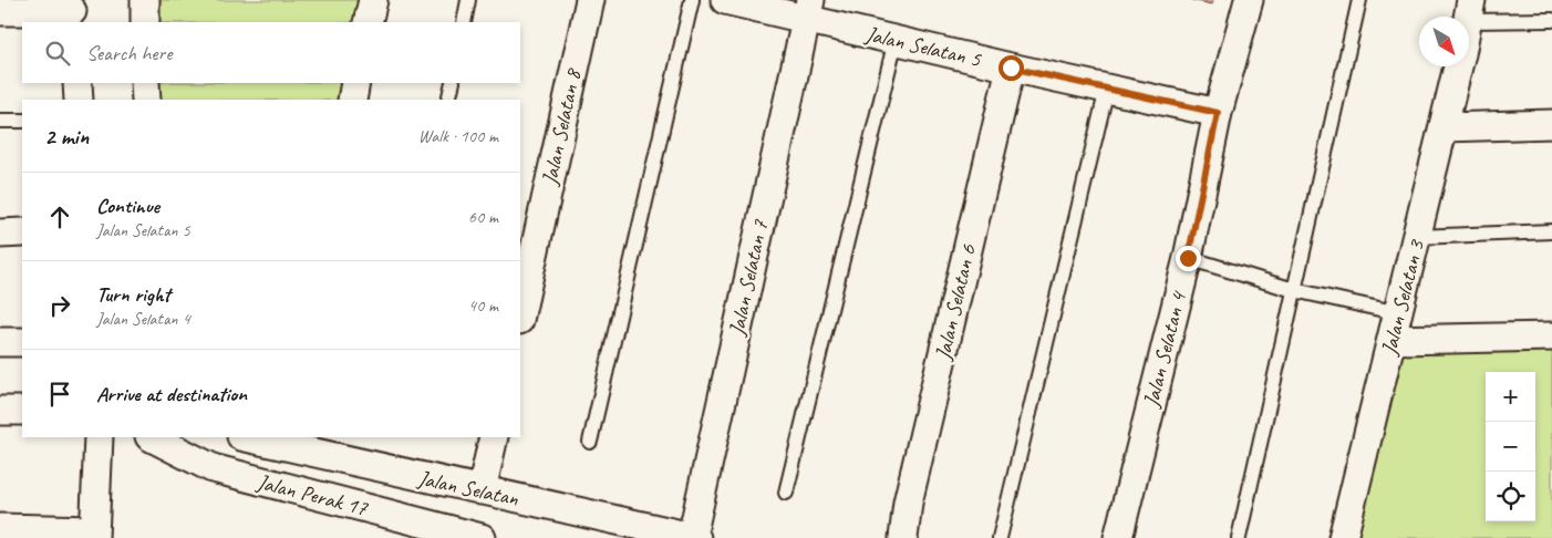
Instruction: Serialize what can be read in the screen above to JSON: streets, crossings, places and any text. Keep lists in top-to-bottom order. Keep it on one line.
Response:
{"streets":{"street":["Jalan Selatan 5","Jalan Selatan 8","Jalan Selatan 7","Jalan Selatan 3","Jalan Selatan 6","Jalan Selatan 4","Jalan Selatan","Jalan Perak 17"]},"crossings":[["Jalan Selatan 5","Jalan Selatan 7"],["Jalan Selatan 5","Jalan Selatan 6"],["Jalan Selatan 5","Jalan Selatan 4"],["Jalan Selatan 7","Jalan Selatan"]],"north":"bottom right","page":{"search":"Search here","heading":["2 min","Walk · 100 m"],"list":[["Continue","Jalan Selatan 5","60 m"],["Turn right","Jalan Selatan 4","40 m"],"Arrive at destination"],"map_buttons":["+","−"]}}
